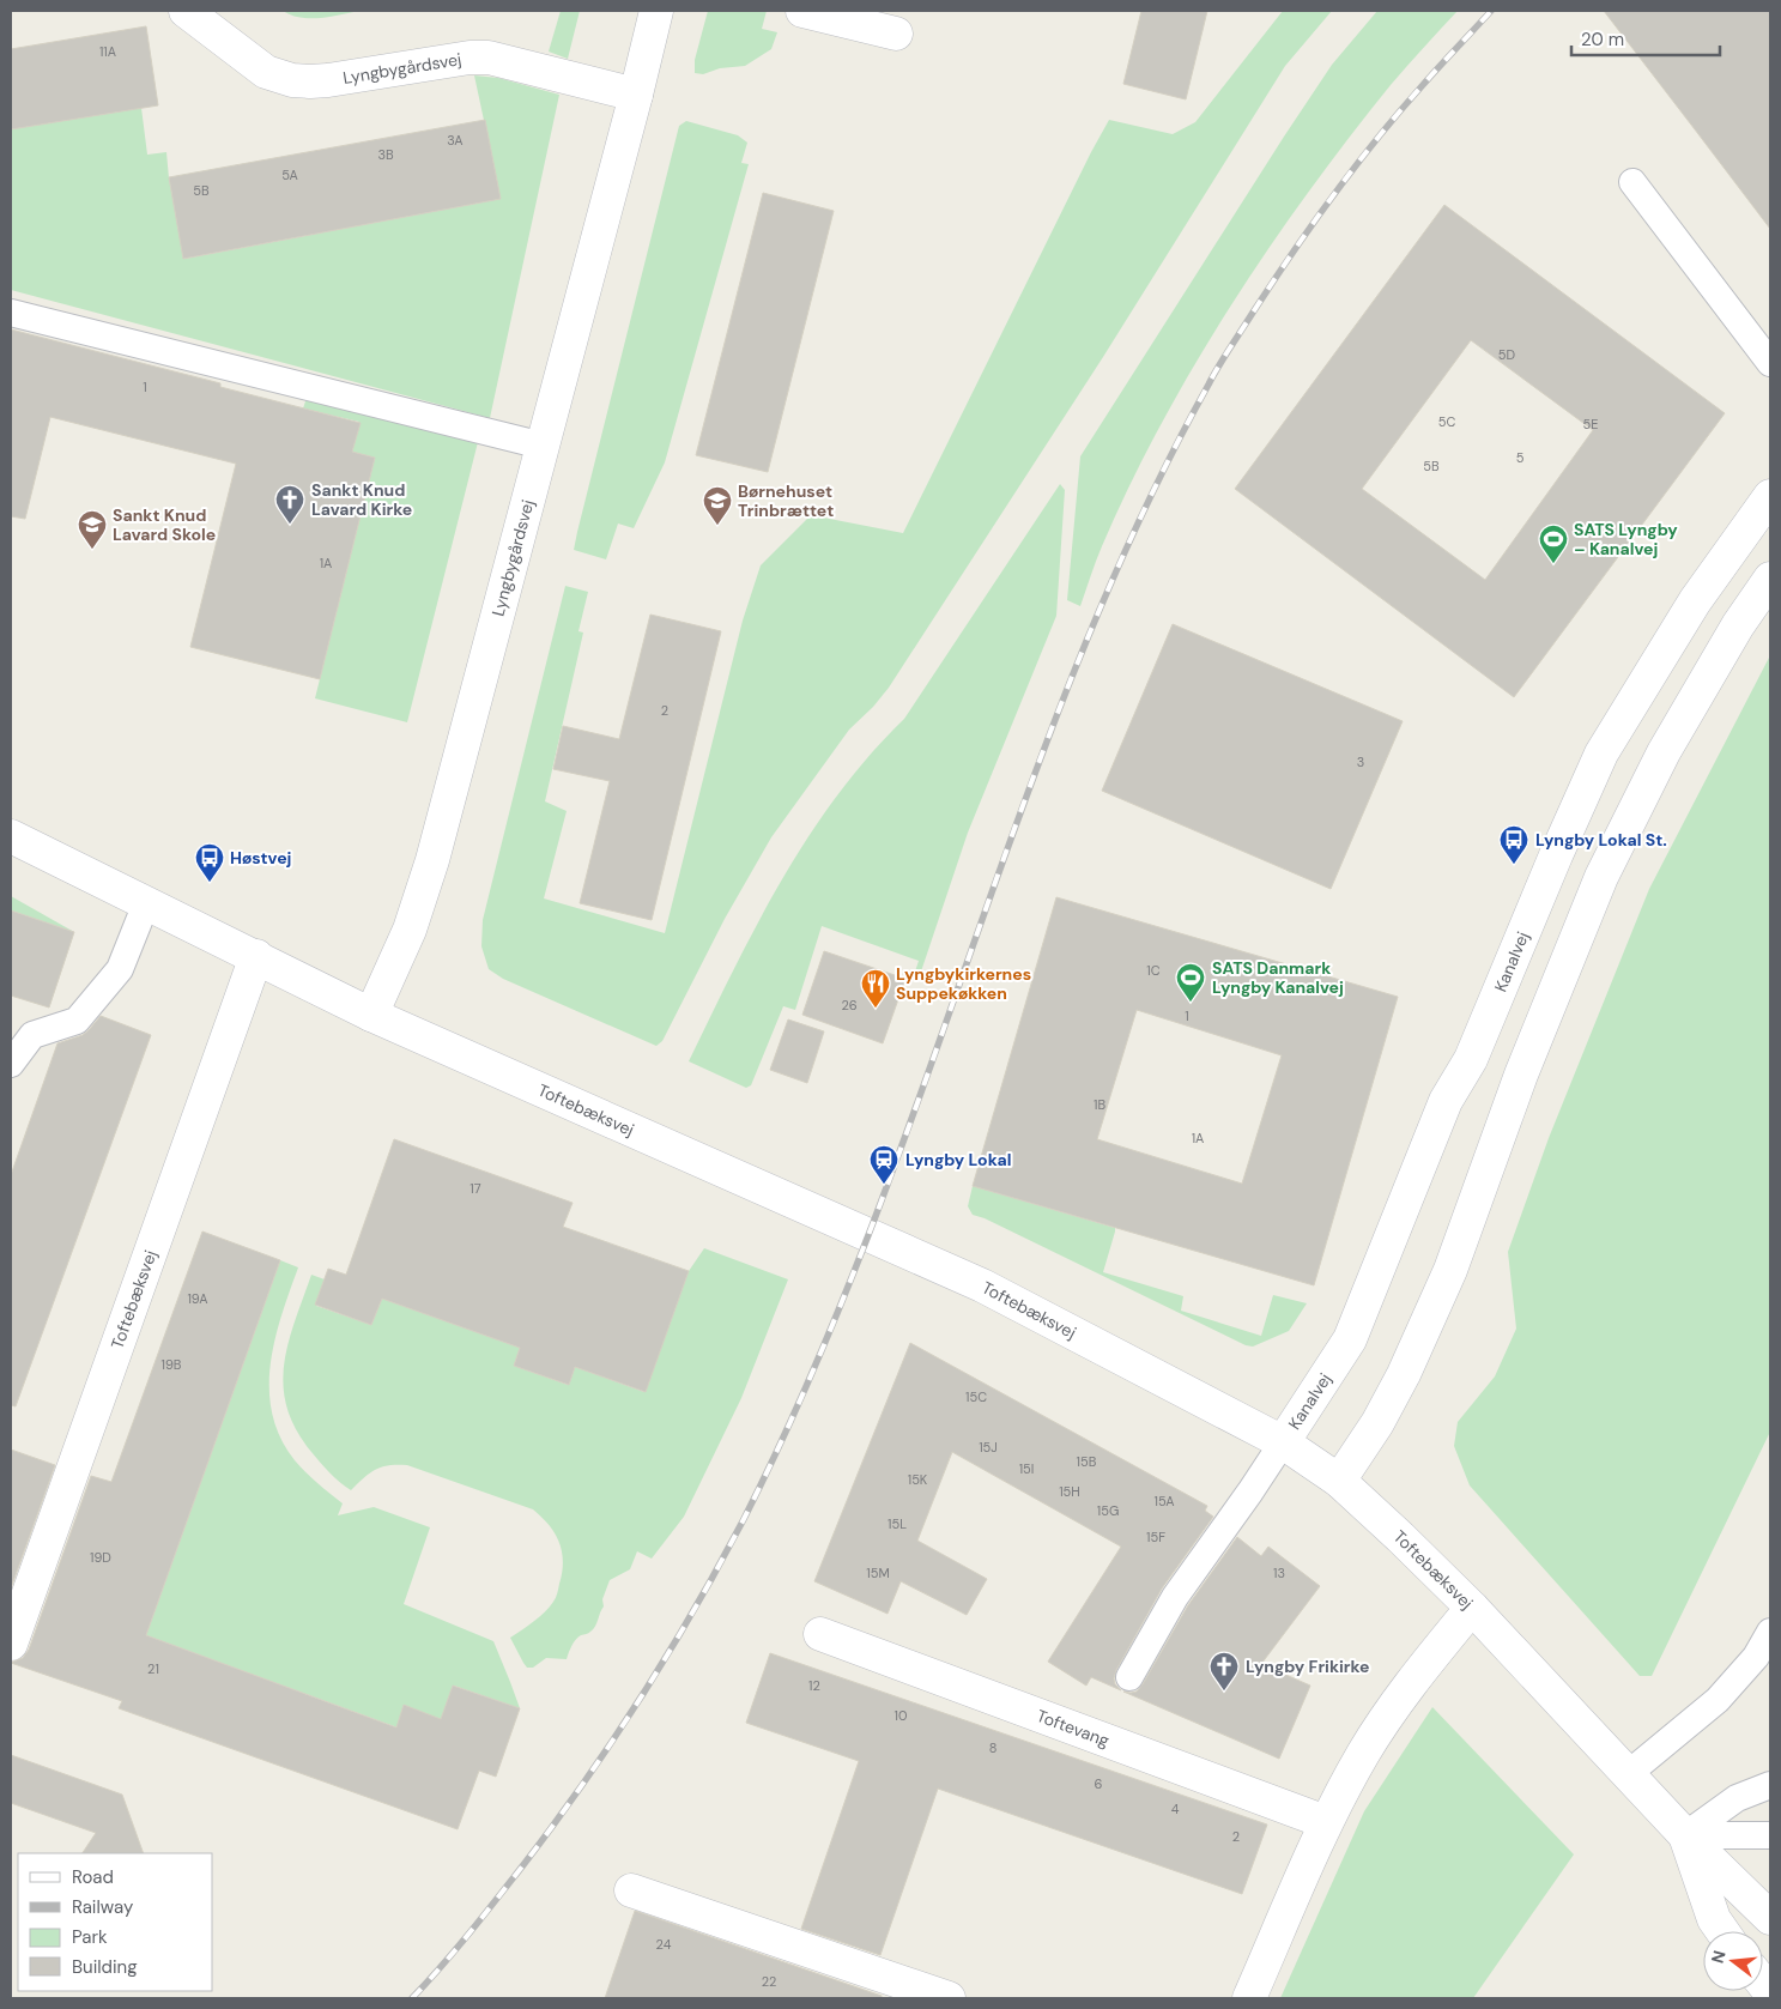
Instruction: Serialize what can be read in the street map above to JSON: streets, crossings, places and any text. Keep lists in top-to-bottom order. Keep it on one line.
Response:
{"streets":{"street":["Lyngbygårdsvej","Kanalvej","Toftebæksvej","Toftevang"]},"crossings":[["Lyngbygårdsvej","Toftebæksvej"],["Kanalvej","Toftebæksvej"]],"places":{"church":["Sankt Knud Lavard Kirke","Lyngby Frikirke"],"school or university":["Børnehuset Trinbrættet","Sankt Knud Lavard Skole"],"sports":["SATS Lyngby – Kanalvej","SATS Danmark Lyngby Kanalvej"],"bus stop":["Lyngby Lokal St.","Høstvej"],"restaurant":["Lyngbykirkernes Suppekøkken"],"station":["Lyngby Lokal"]},"house_numbers":["11A","3A","3B","5A","5B","5D","1","5C","5E","5","5B","1A","2","3","1C","26","1","1B","1A","17","19A","19B","15C","15J","15B","15I","15K","15H","15A","15G","15L","15F","19D","15M","13","21","12","10","8","6","4","2","24","22"],"legend":["Road","Railway","Park","Building"],"scale_bar":"20 m","north":"left"}
